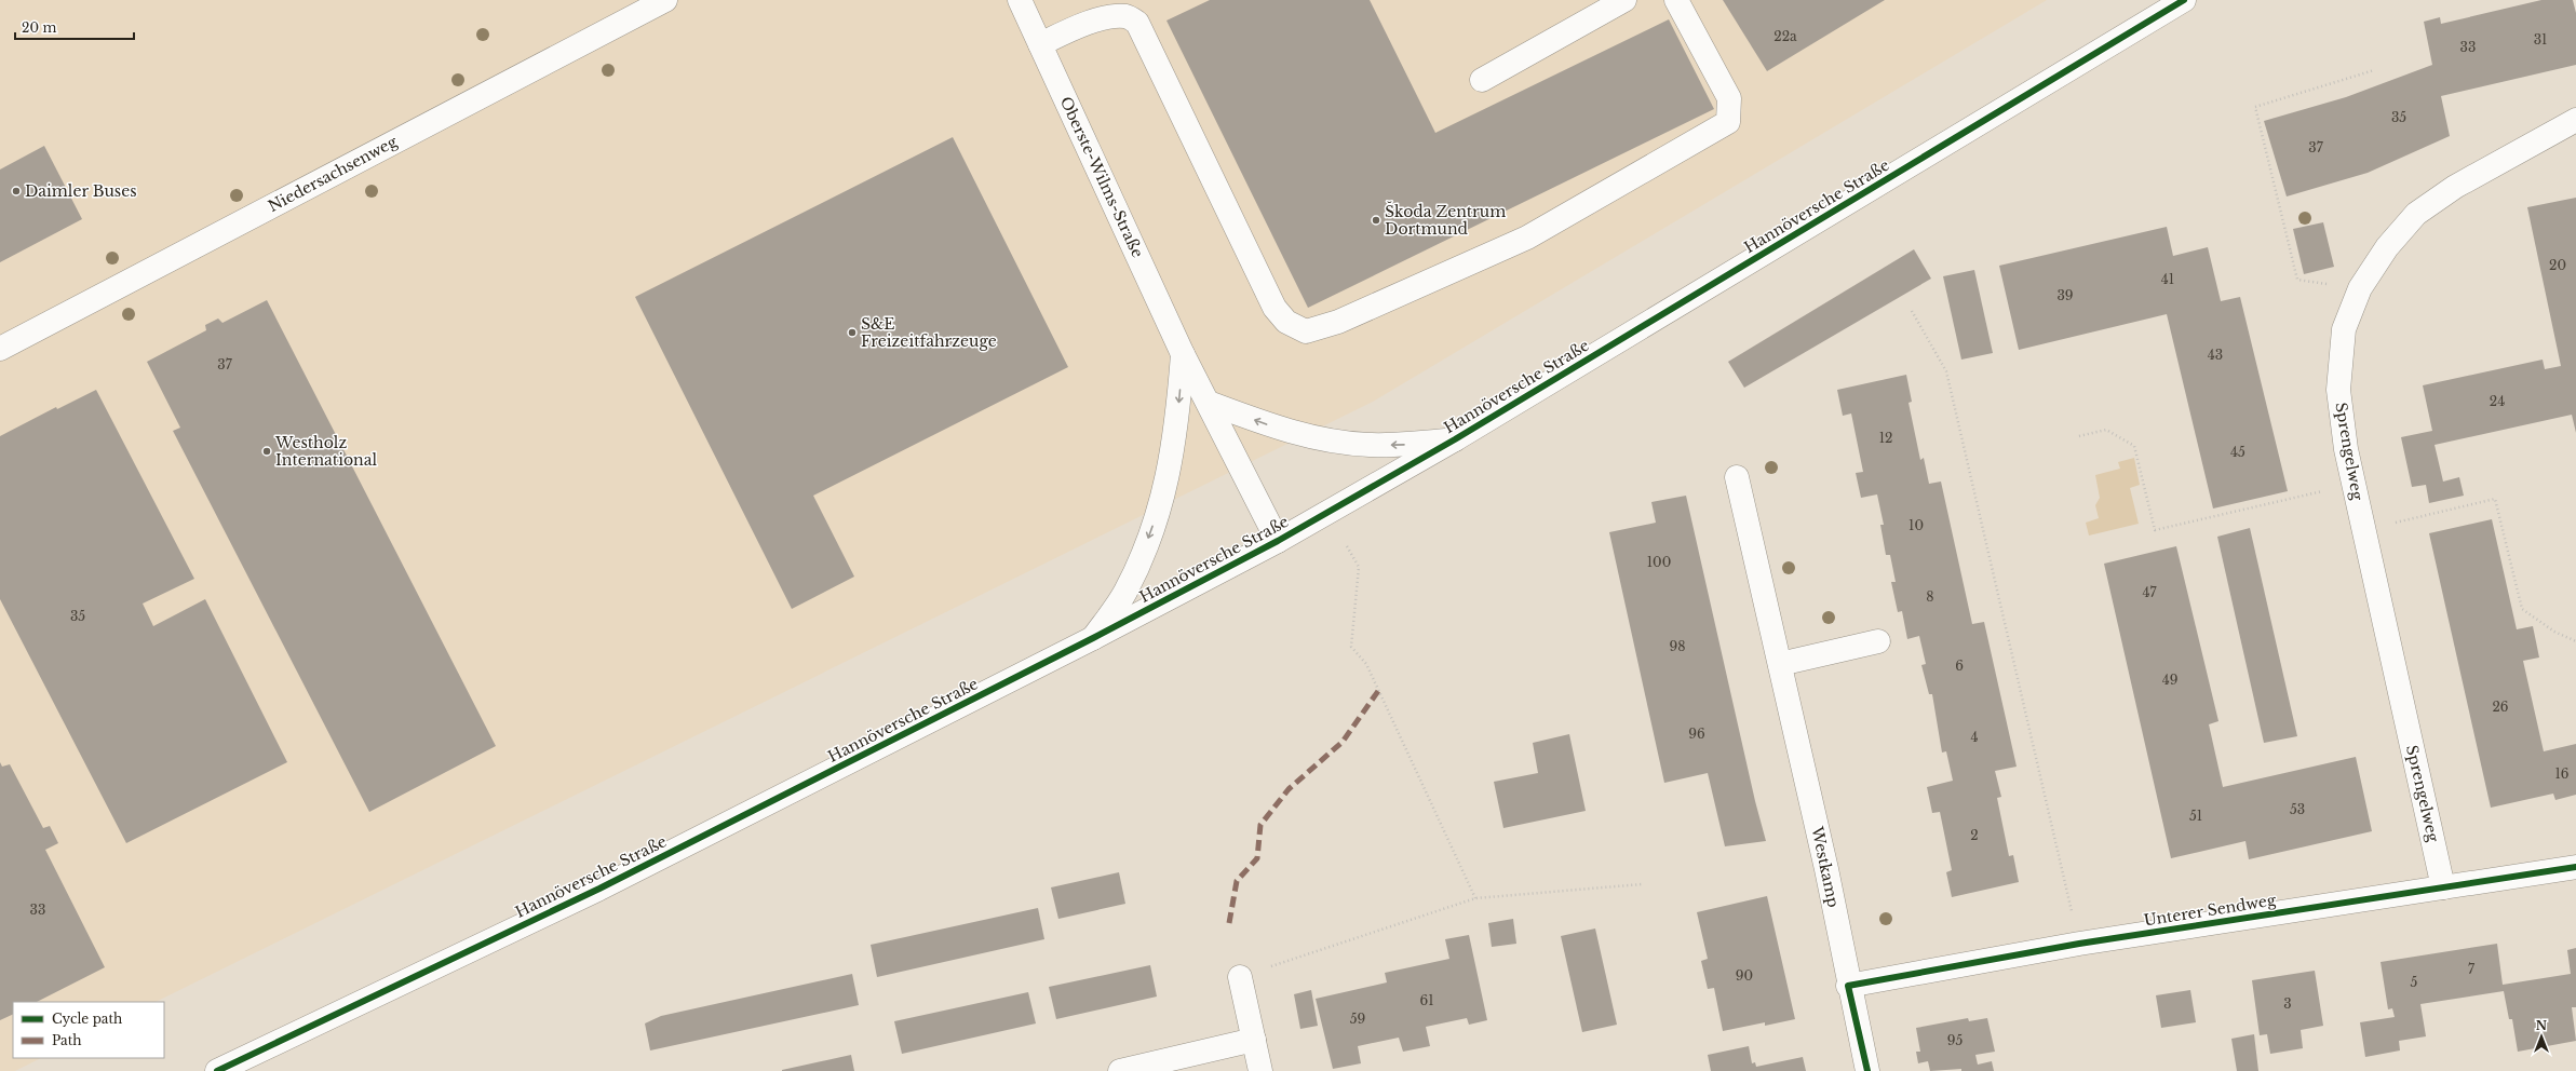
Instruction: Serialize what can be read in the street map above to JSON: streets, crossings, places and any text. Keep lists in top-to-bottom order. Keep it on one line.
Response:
{"streets":{"street":["Niedersachsenweg","Oberste-Wilms-Straße","Hannöversche Straße","Sprengelweg","Westkamp","Unterer Sendweg"]},"crossings":[["Oberste-Wilms-Straße","Hannöversche Straße"],["Sprengelweg","Unterer Sendweg"],["Westkamp","Unterer Sendweg"]],"places":["Daimler Buses","Škoda Zentrum Dortmund","S&E Freizeitfahrzeuge","Westholz International"],"house_numbers":["22a","31","33","35","37","20","41","39","43","37","24","12","45","10","100","47","8","35","98","6","49","26","96","4","16","53","51","2","33","7","90","5","61","3","59","95"],"legend":["Cycle path","Path"],"scale_bar":"20 m","north":"top"}
